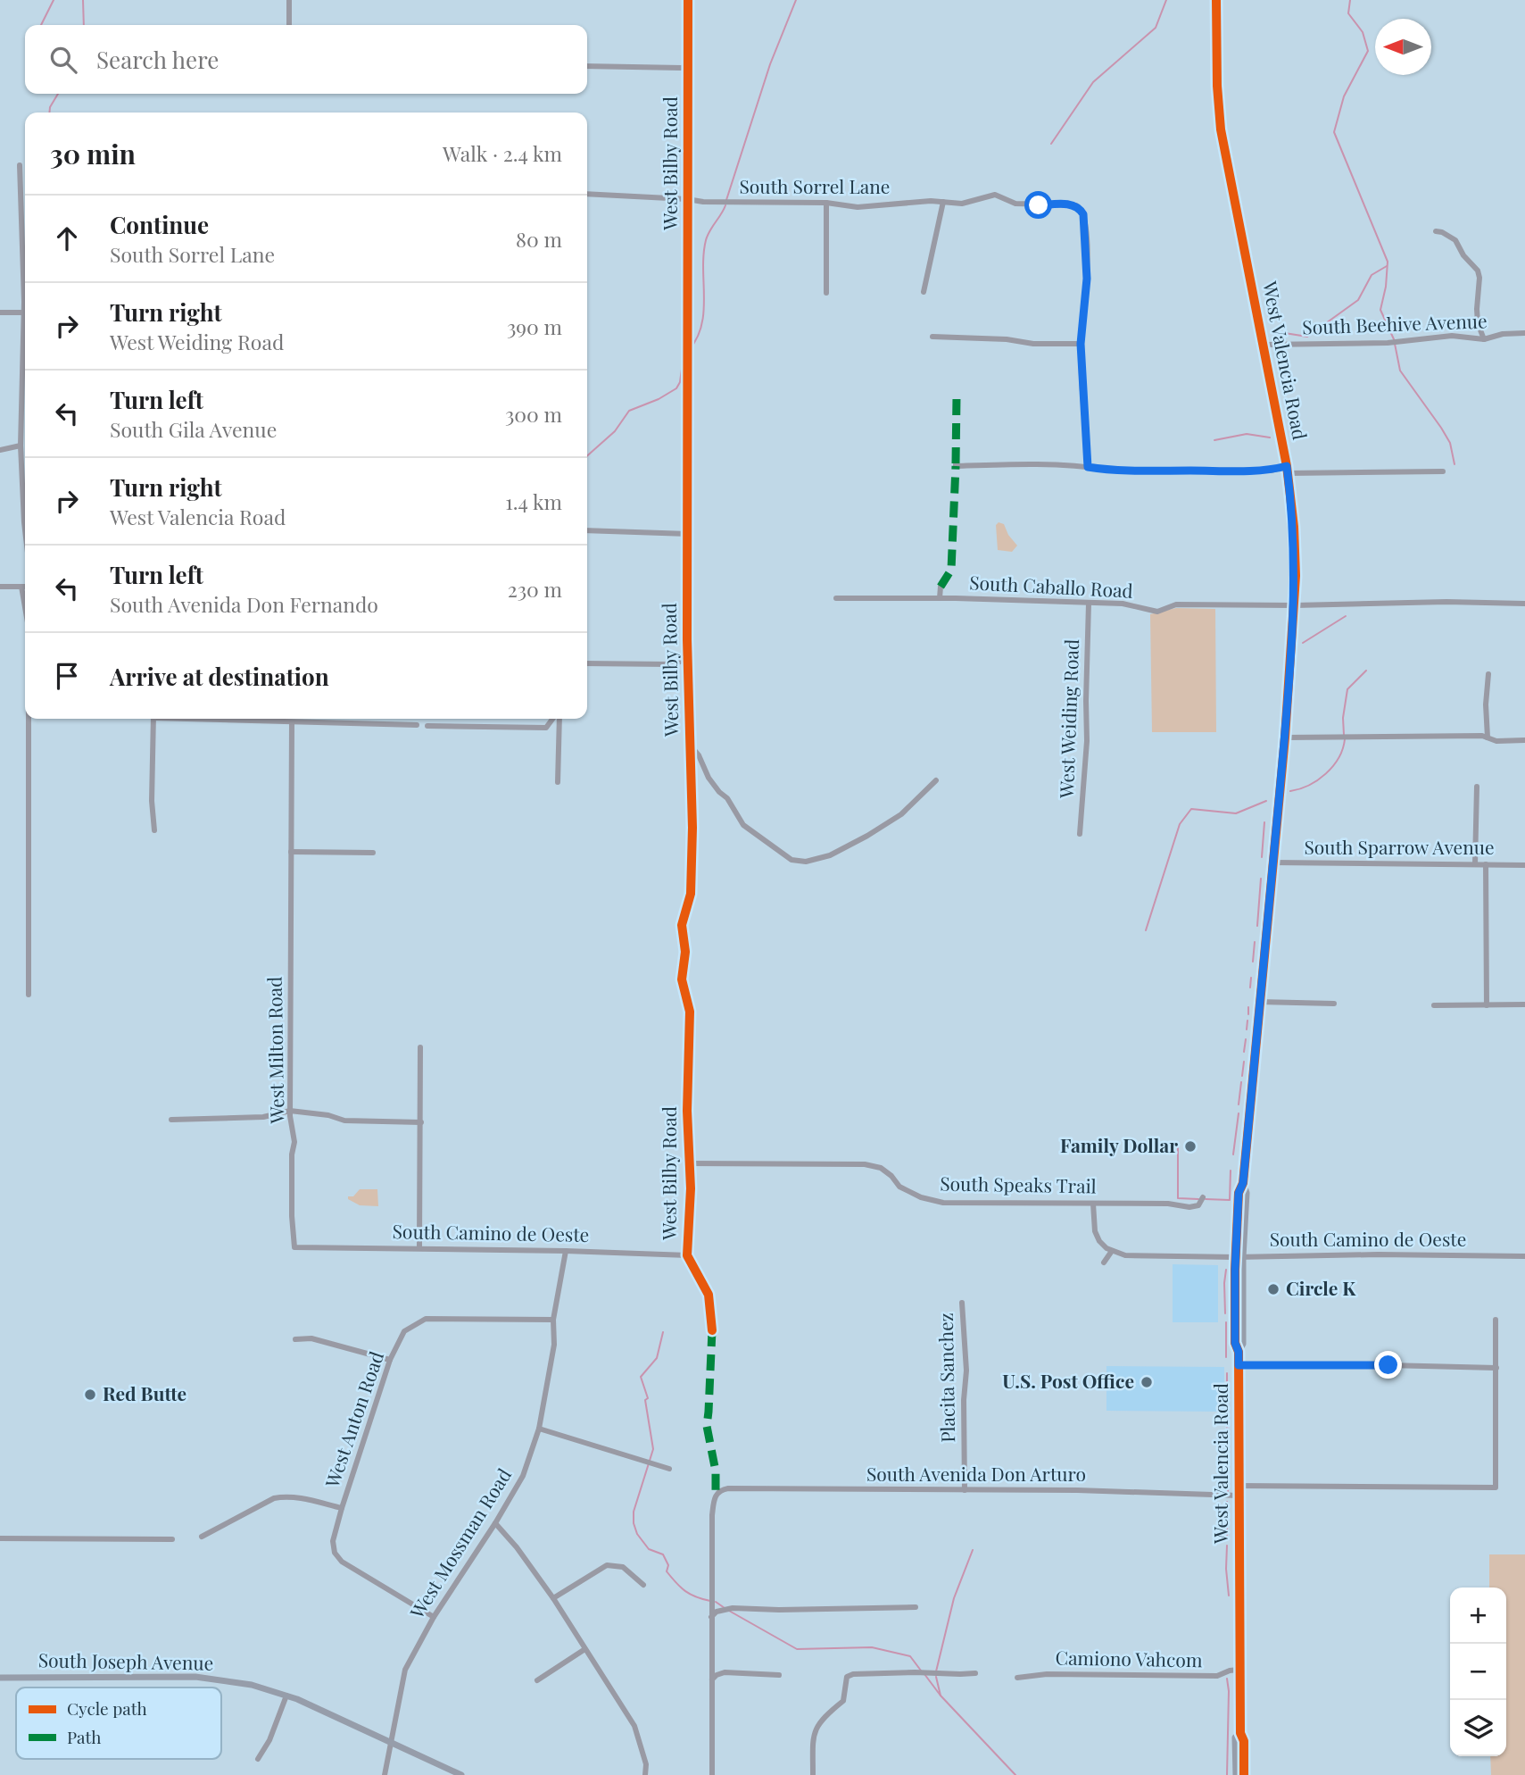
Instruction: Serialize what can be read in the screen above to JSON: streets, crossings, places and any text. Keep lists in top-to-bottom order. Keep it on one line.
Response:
{"streets":{"main road":["West Valencia Road","South Joseph Avenue"],"street":["West Bilby Road","South Sorrel Lane","South Beehive Avenue","South Caballo Road","West Weiding Road","South Sparrow Avenue","West Milton Road","South Speaks Trail","South Camino de Oeste","Placita Sanchez","West Anton Road","South Avenida Don Arturo","West Mossman Road","Camiono Vahcom"]},"crossings":[["West Bilby Road","South Sorrel Lane"],["West Bilby Road","South Speaks Trail"],["West Bilby Road","South Camino de Oeste"],["South Beehive Avenue","West Valencia Road"],["West Valencia Road","South Caballo Road"],["West Valencia Road","South Sparrow Avenue"],["West Valencia Road","South Camino de Oeste"],["West Valencia Road","South Avenida Don Arturo"],["West Valencia Road","Camiono Vahcom"],["South Caballo Road","West Weiding Road"],["West Milton Road","South Camino de Oeste"],["South Camino de Oeste","West Mossman Road"],["Placita Sanchez","South Avenida Don Arturo"],["West Anton Road","West Mossman Road"],["West Mossman Road","South Joseph Avenue"]],"places":["Family Dollar","Circle K","U.S. Post Office","Red Butte"],"legend":["Cycle path","Path"],"north":"left","page":{"search":"Search here","heading":["30 min","Walk · 2.4 km"],"list":[["Continue","South Sorrel Lane","80 m"],["Turn right","West Weiding Road","390 m"],["Turn left","South Gila Avenue","300 m"],["Turn right","West Valencia Road","1.4 km"],["Turn left","South Avenida Don Fernando","230 m"],"Arrive at destination"],"map_buttons":["+","−"]}}
